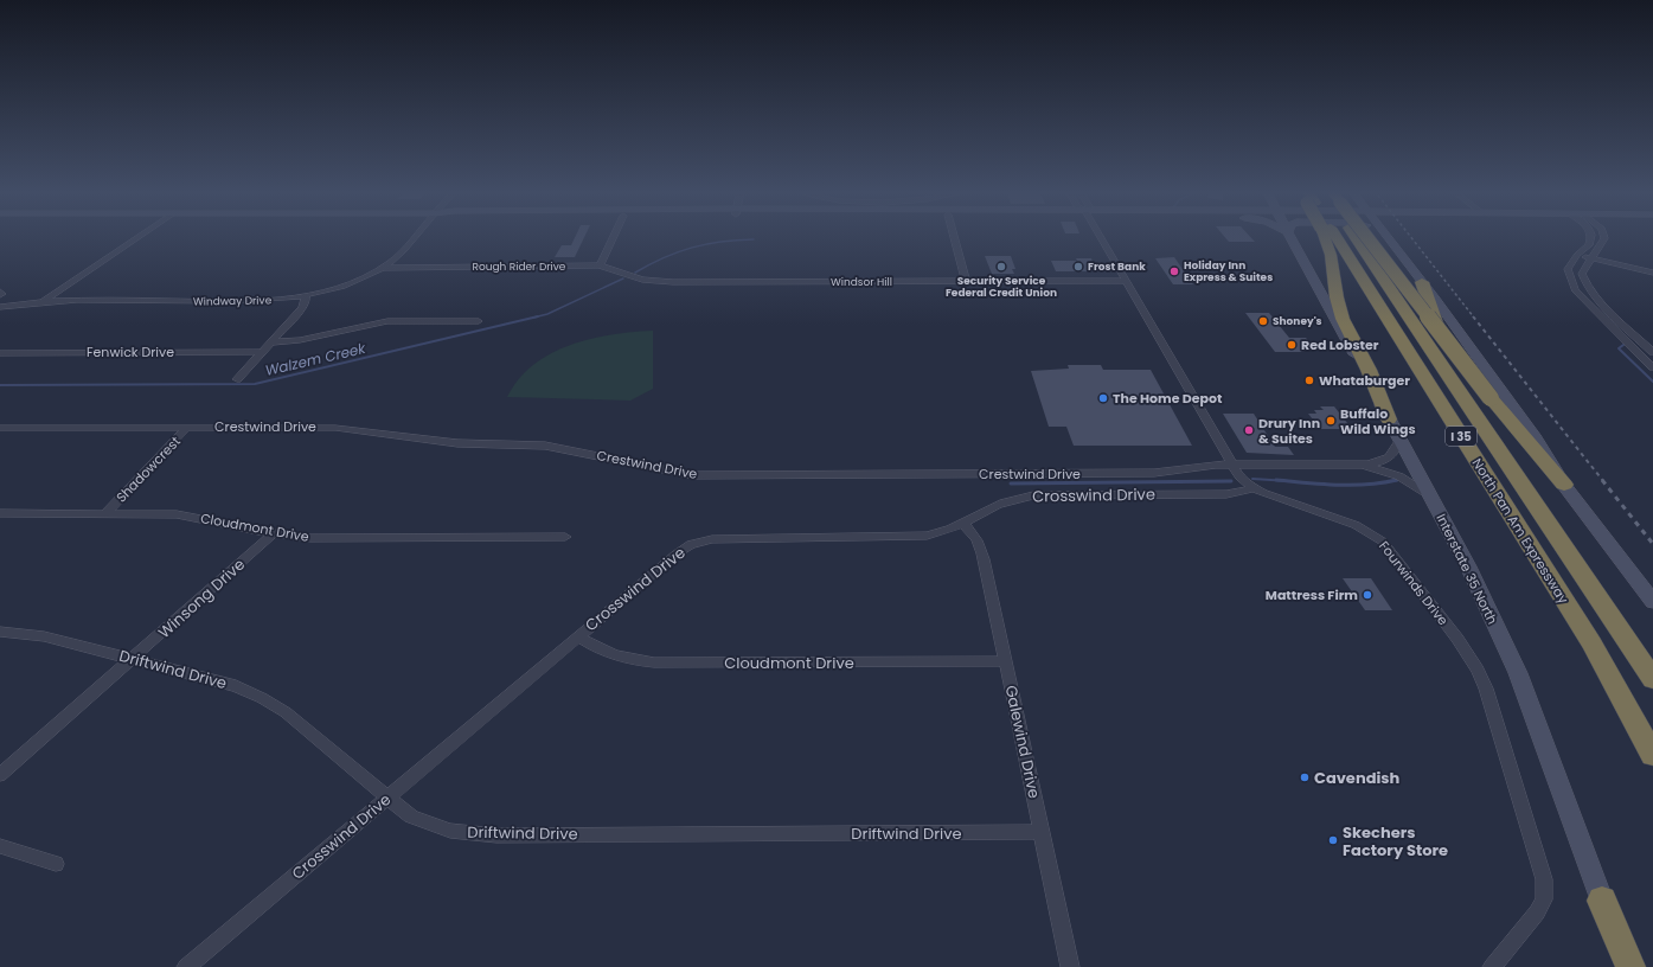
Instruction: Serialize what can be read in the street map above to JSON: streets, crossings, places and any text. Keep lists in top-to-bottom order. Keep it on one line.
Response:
{"streets":{"highway":["I 35","North Pan Am Expressway"],"main road":["Interstate 35 North"],"street":["Rough Rider Drive","Windsor Hill","Windway Drive","Fenwick Drive","Crestwind Drive","Shadowcrest","Crosswind Drive","Cloudmont Drive","Fourwinds Drive","Winsong Drive","Driftwind Drive","Galewind Drive"]},"crossings":[["Rough Rider Drive","Windsor Hill"],["Rough Rider Drive","Windway Drive"],["Windsor Hill","Fourwinds Drive"],["Crestwind Drive","Shadowcrest"],["Crestwind Drive","Interstate 35 North"],["Crestwind Drive","Fourwinds Drive"],["Shadowcrest","Cloudmont Drive"],["Crosswind Drive","Cloudmont Drive"],["Crosswind Drive","Fourwinds Drive"],["Crosswind Drive","Driftwind Drive"],["Crosswind Drive","Galewind Drive"],["Cloudmont Drive","Winsong Drive"],["Cloudmont Drive","Galewind Drive"],["Winsong Drive","Driftwind Drive"],["Driftwind Drive","Galewind Drive"]],"water":["Walzem Creek"],"places":["Security Service Federal Credit Union","Frost Bank","Holiday Inn Express & Suites","Shoney's","Red Lobster","Whataburger","The Home Depot","Buffalo Wild Wings","Drury Inn & Suites","Mattress Firm","Cavendish","Skechers Factory Store"]}
